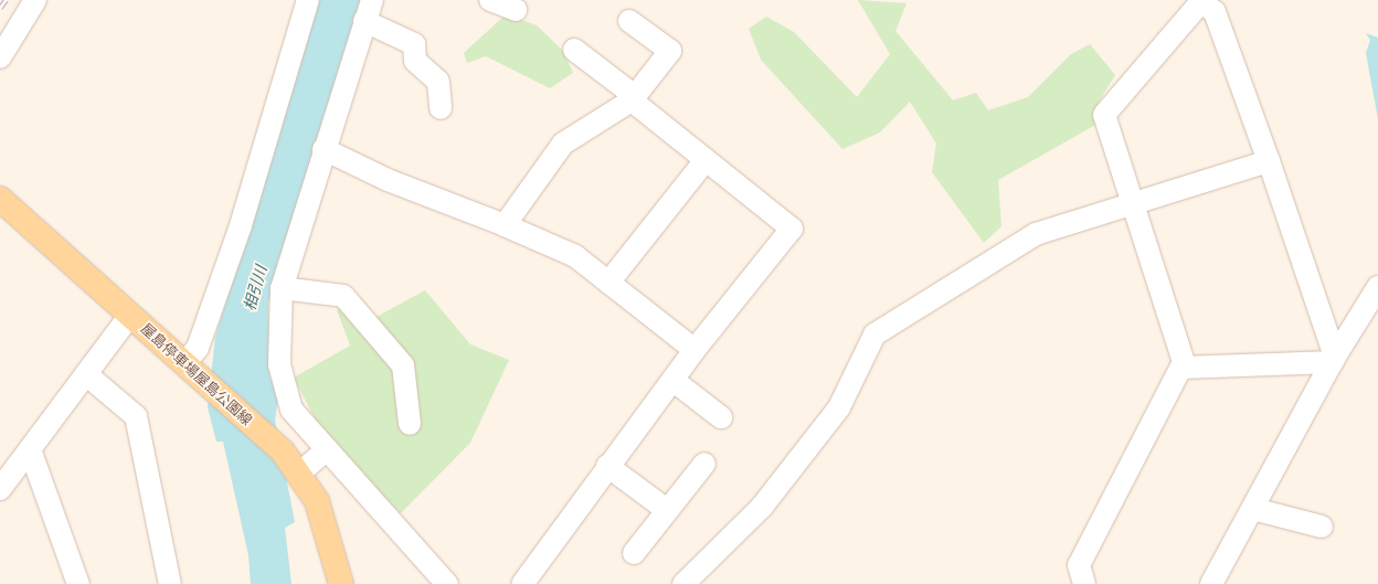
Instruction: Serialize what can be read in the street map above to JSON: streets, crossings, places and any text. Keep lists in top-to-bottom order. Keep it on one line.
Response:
{"streets":{"main road":["屋島停車場屋島公園線"]},"water":["相引川"]}
